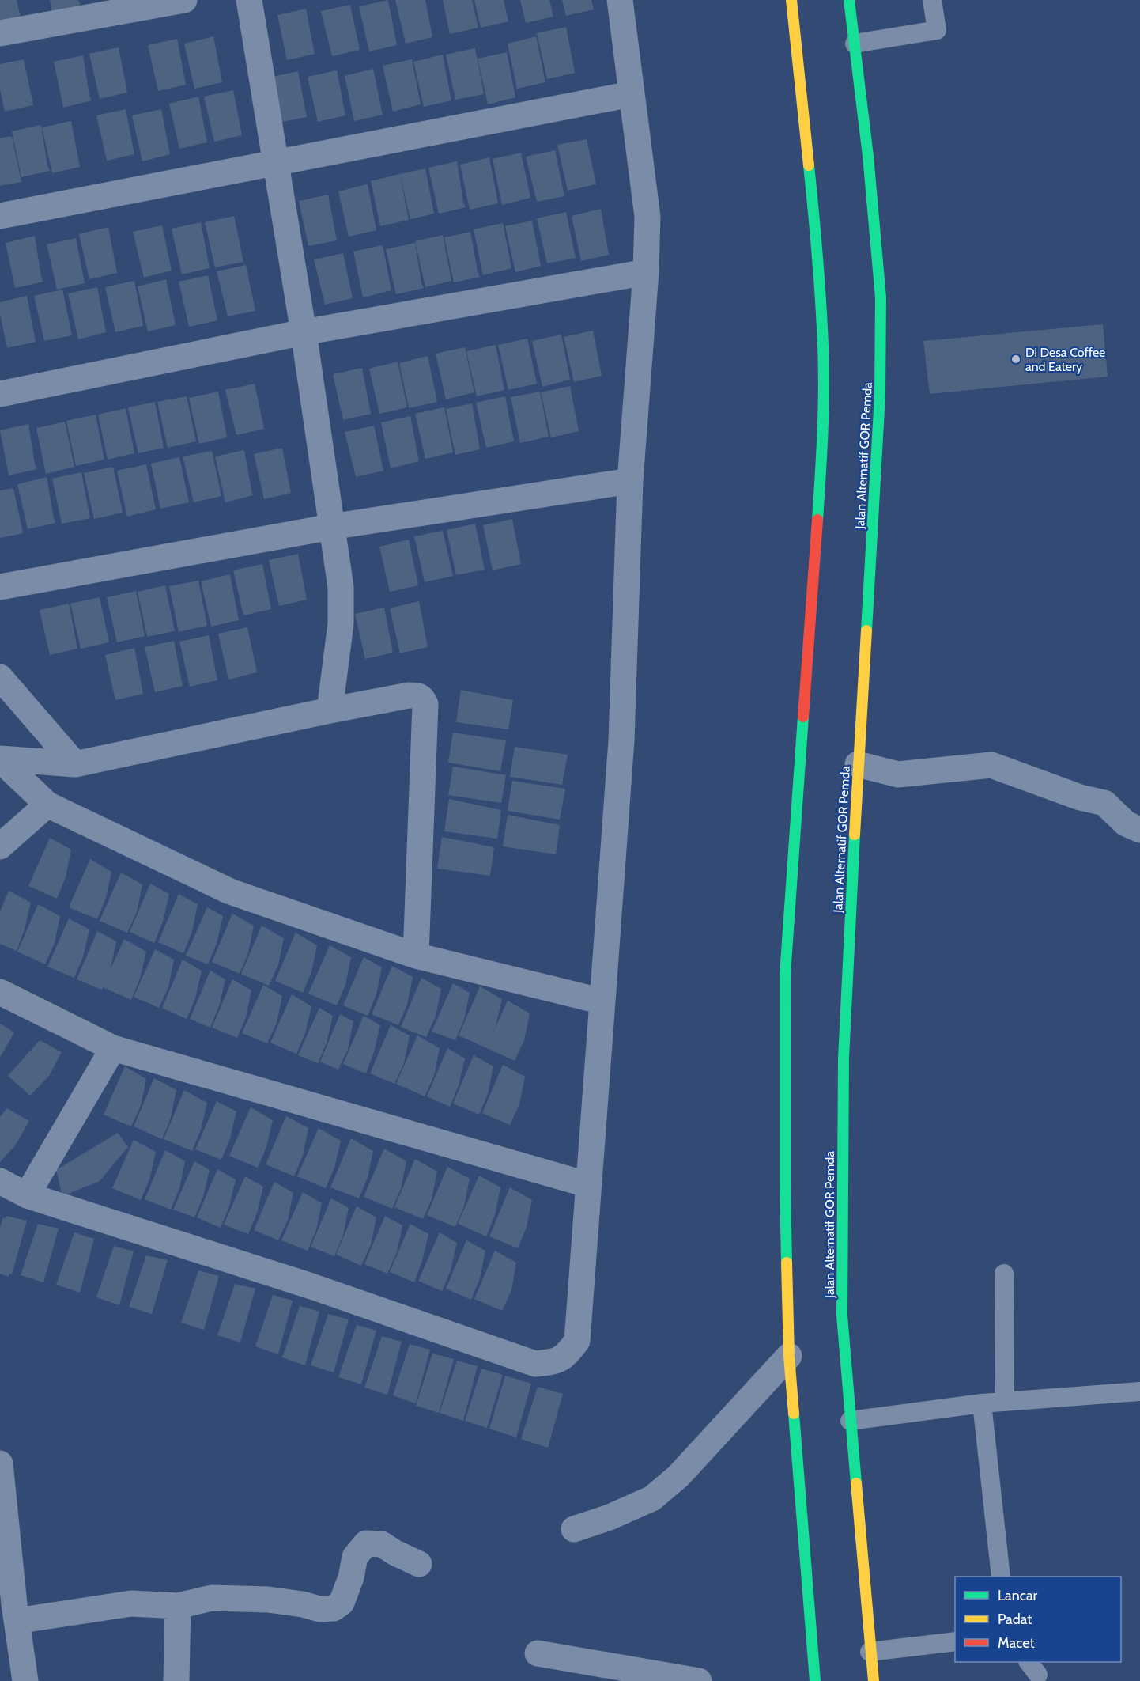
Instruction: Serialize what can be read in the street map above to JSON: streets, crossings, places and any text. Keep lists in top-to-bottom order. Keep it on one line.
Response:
{"streets":{"main road":["Jalan Alternatif GOR Pemda"]},"places":["Di Desa Coffee and Eatery"],"legend":["Lancar","Padat","Macet"]}
